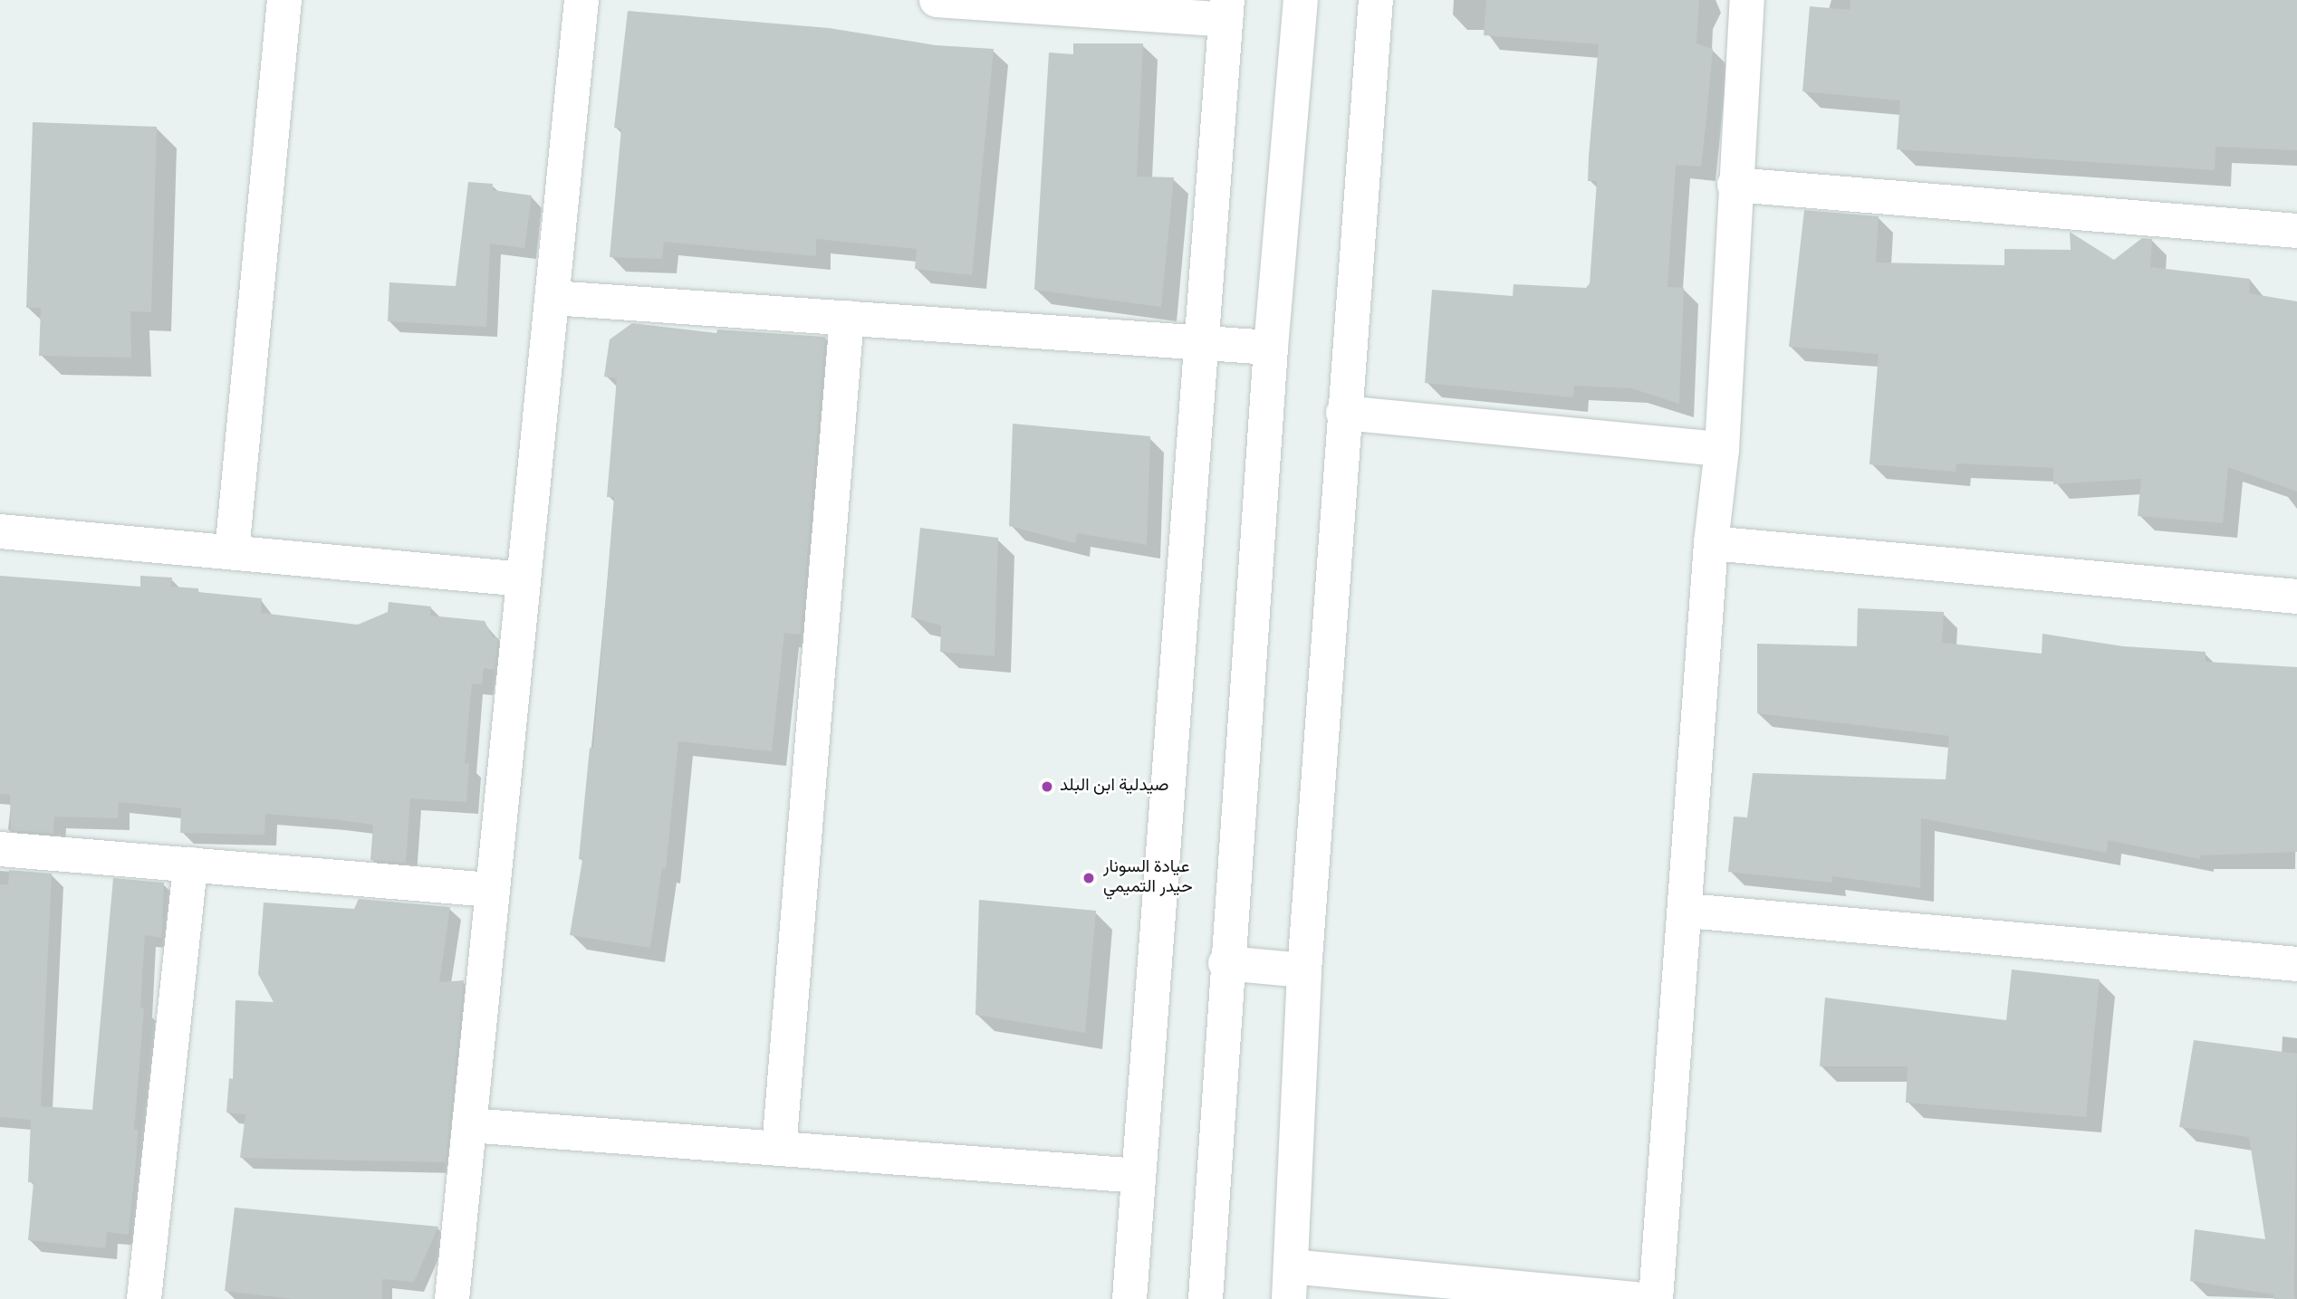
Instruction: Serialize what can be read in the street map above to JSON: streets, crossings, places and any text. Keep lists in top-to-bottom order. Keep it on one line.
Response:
{"places":["صيدلية ابن البلد","عيادة السونار حيدر التميمي"]}
